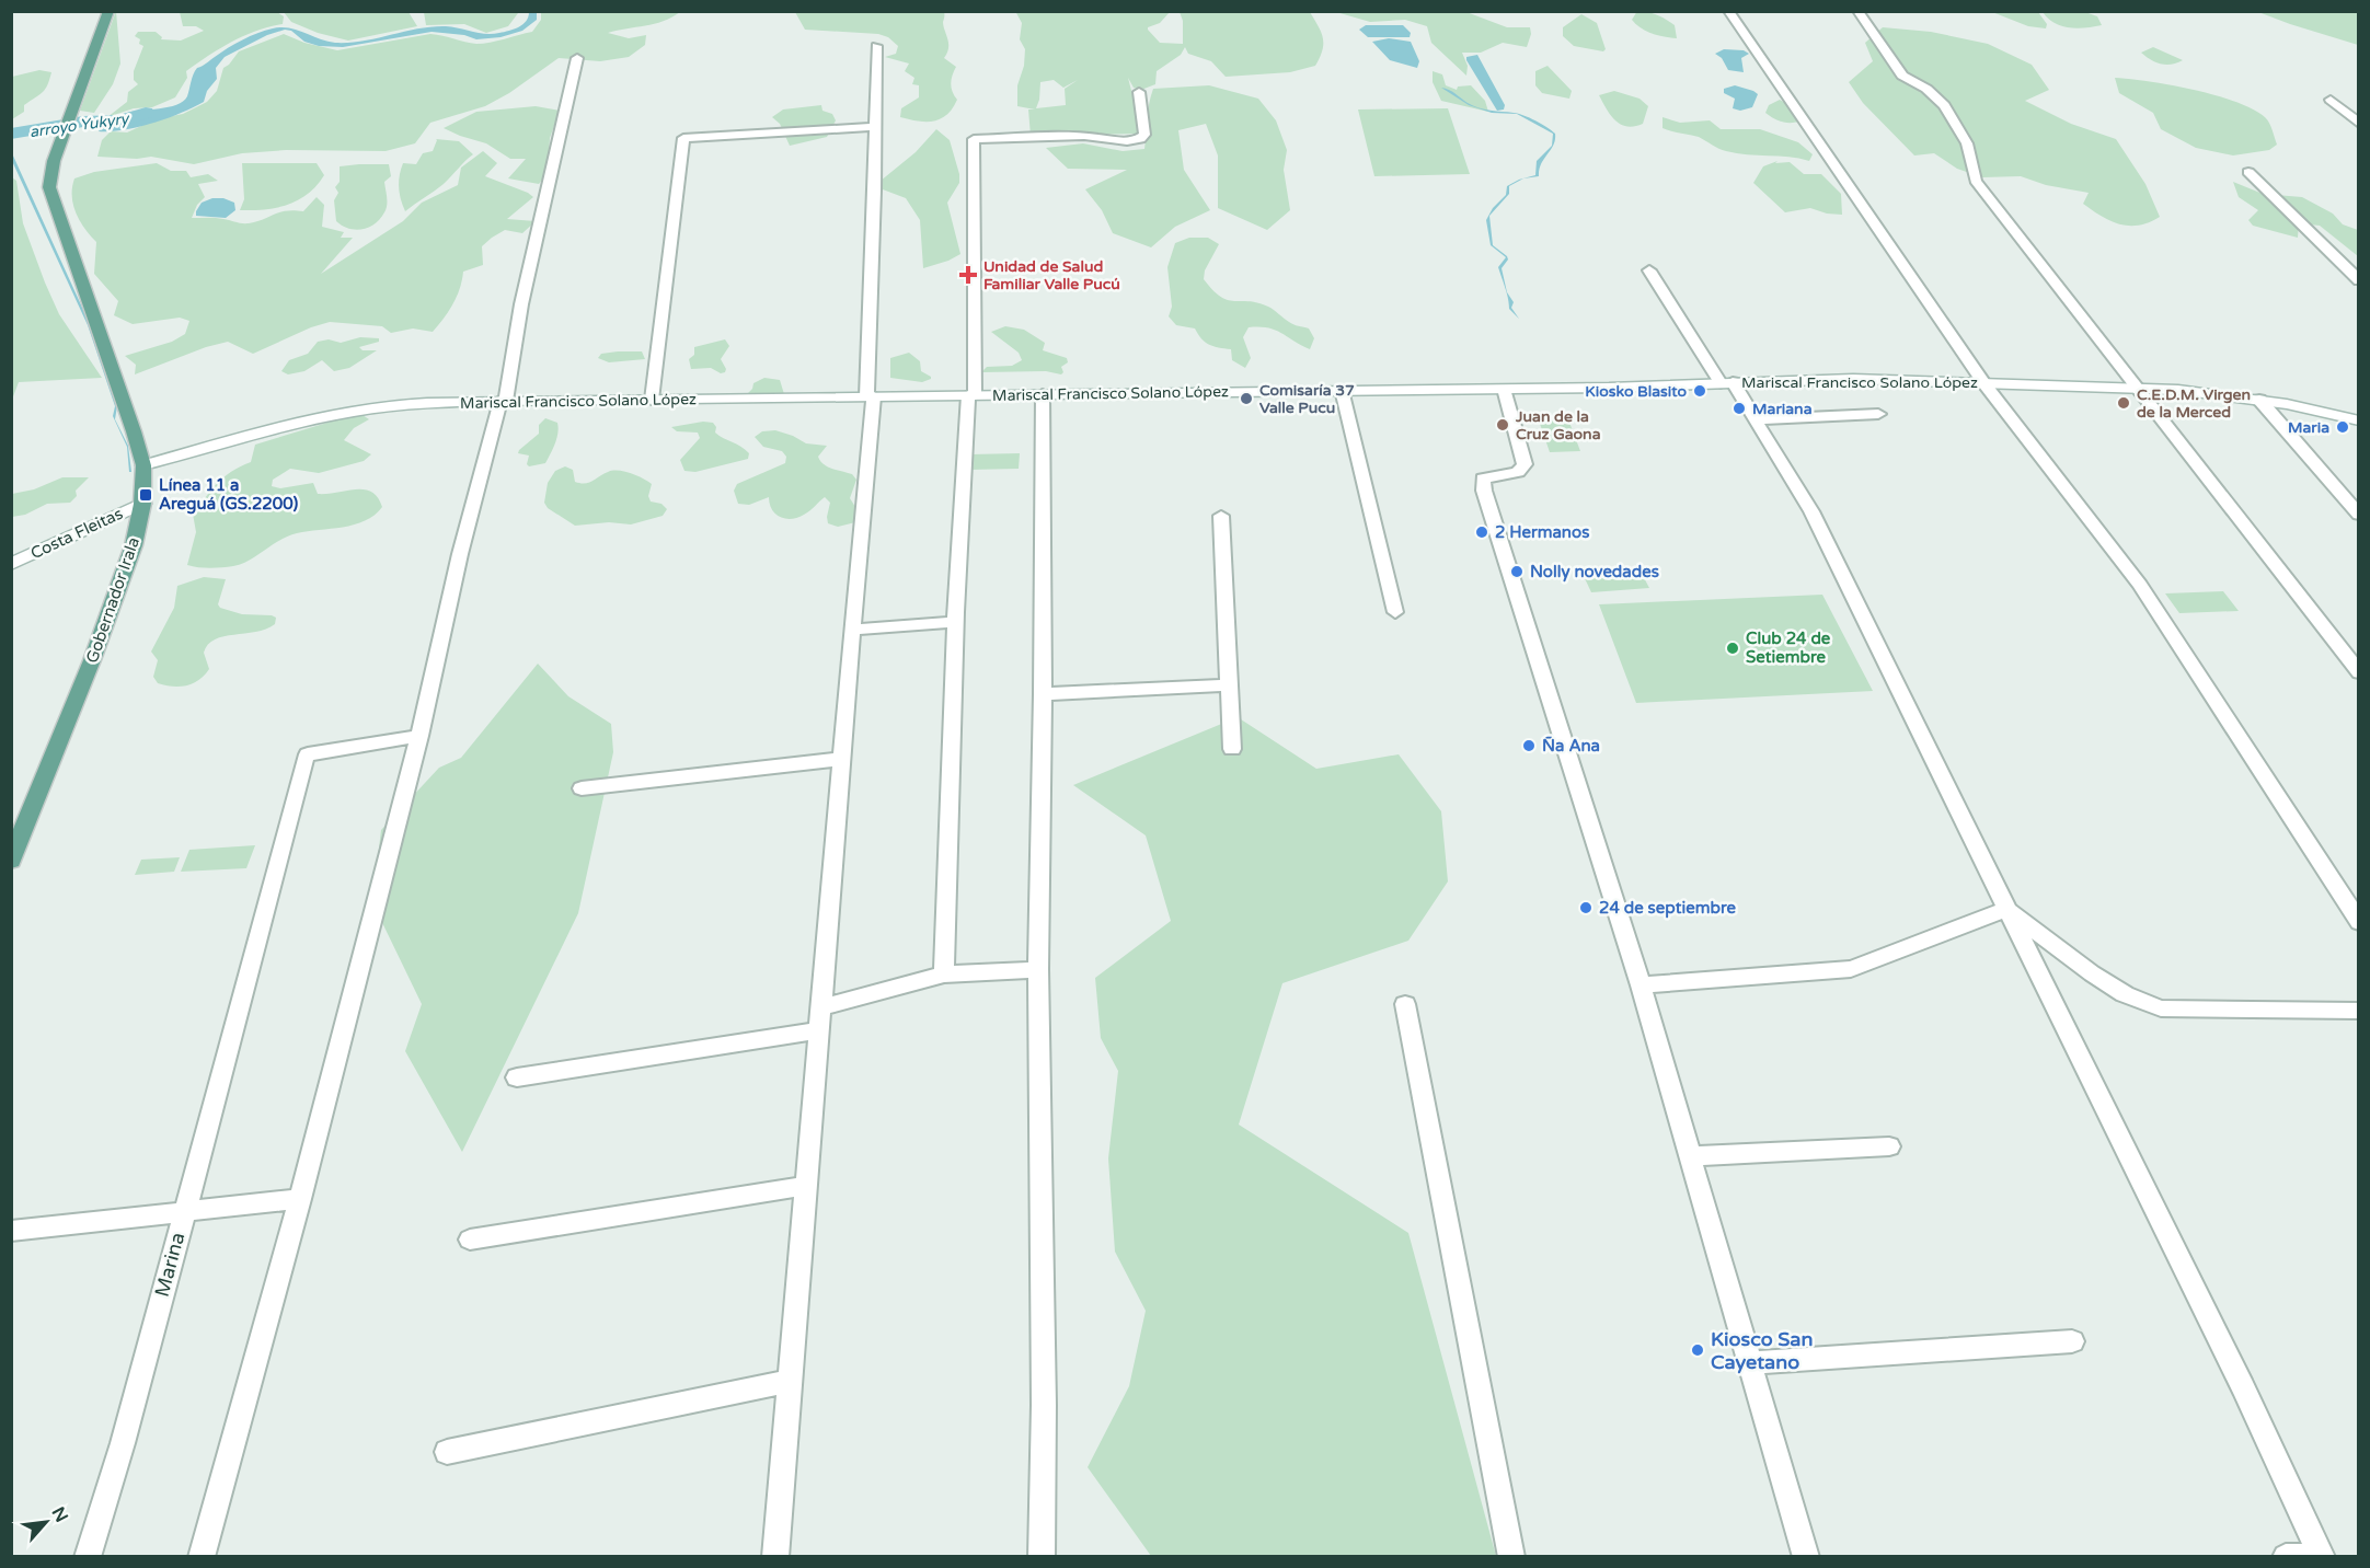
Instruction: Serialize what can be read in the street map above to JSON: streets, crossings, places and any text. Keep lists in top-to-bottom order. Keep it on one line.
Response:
{"streets":{"main road":["Mariscal Francisco Solano López","Costa Fleitas","Gobernador Irala"],"street":["Marina"]},"crossings":[["Mariscal Francisco Solano López","Gobernador Irala"],["Costa Fleitas","Gobernador Irala"]],"water":["arroyo Yukyry"],"places":{"health":["Unidad de Salud Familiar Valle Pucú"],"other":["Kiosko Blasito","Comisaría 37 Valle Pucu","C.E.D.M. Virgen de la Merced","Mariana","Juan de la Cruz Gaona","Maria","2 Hermanos","Nolly novedades","Club 24 de Setiembre","Ña Ana","24 de septiembre","Kiosco San Cayetano"],"transit":["Línea 11 a Areguá (GS.2200)"]},"north":"top right"}
